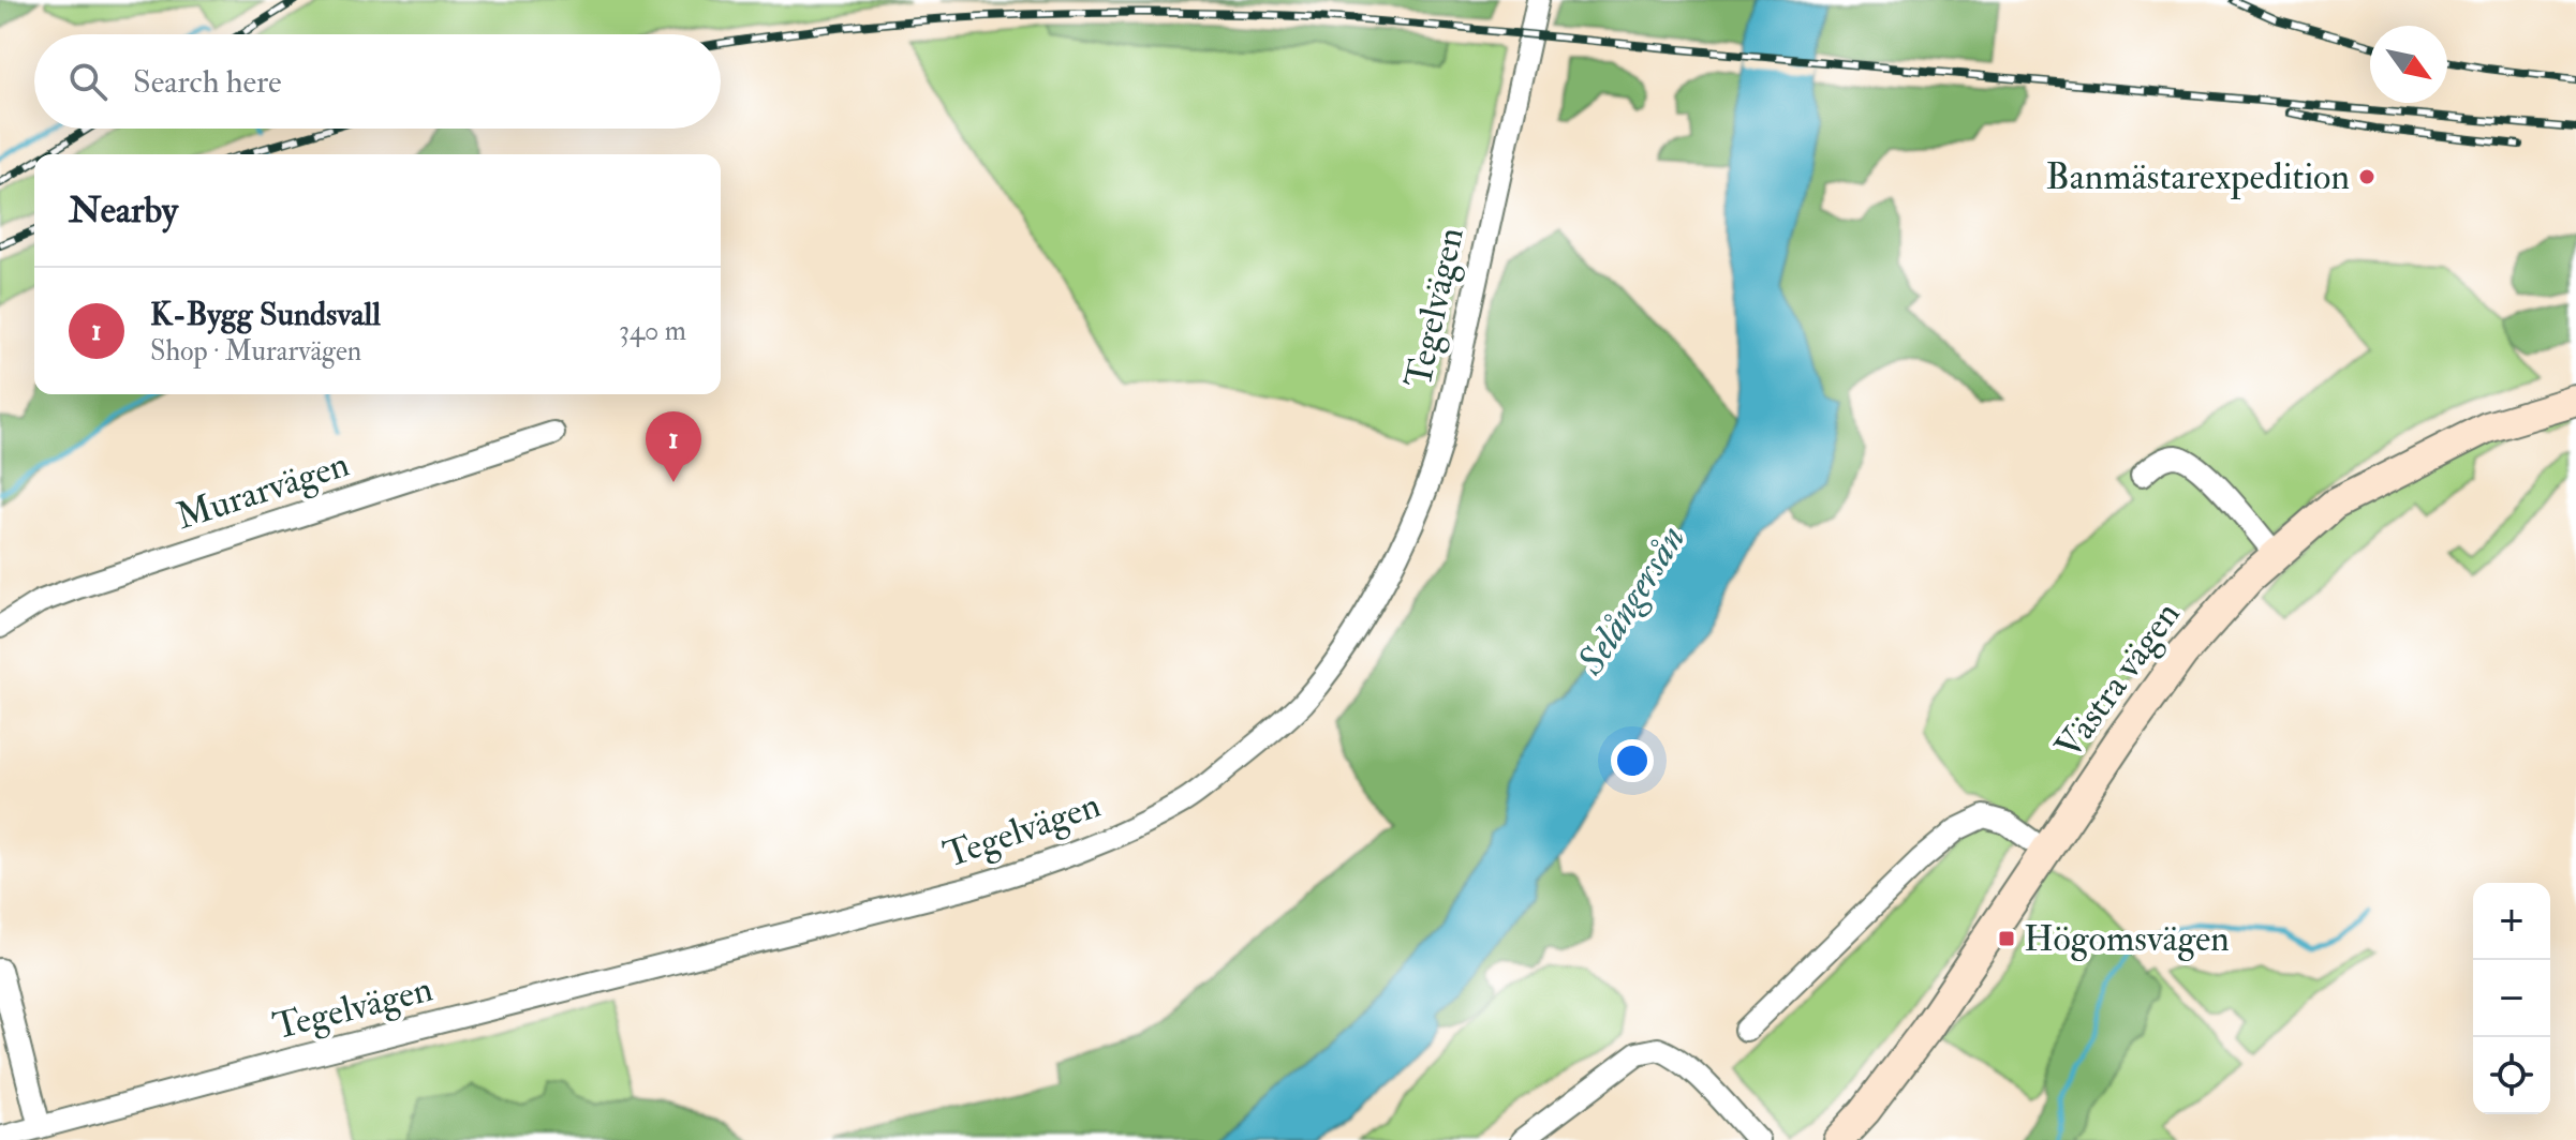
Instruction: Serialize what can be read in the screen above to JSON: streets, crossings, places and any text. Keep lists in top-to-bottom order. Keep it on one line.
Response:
{"streets":{"street":["Tegelvägen","Murarvägen","Västra vägen"]},"water":["Selångersån"],"places":{"other":["Banmästarexpedition"],"transit":["Högomsvägen"]},"north":"bottom right","page":{"search":"Search here","heading":"Nearby","list":[{"mark":"1","name":"K-Bygg Sundsvall","note":"Shop · Murarvägen","value":"340 m"}],"pins":"1","map_buttons":["+","−"]}}
